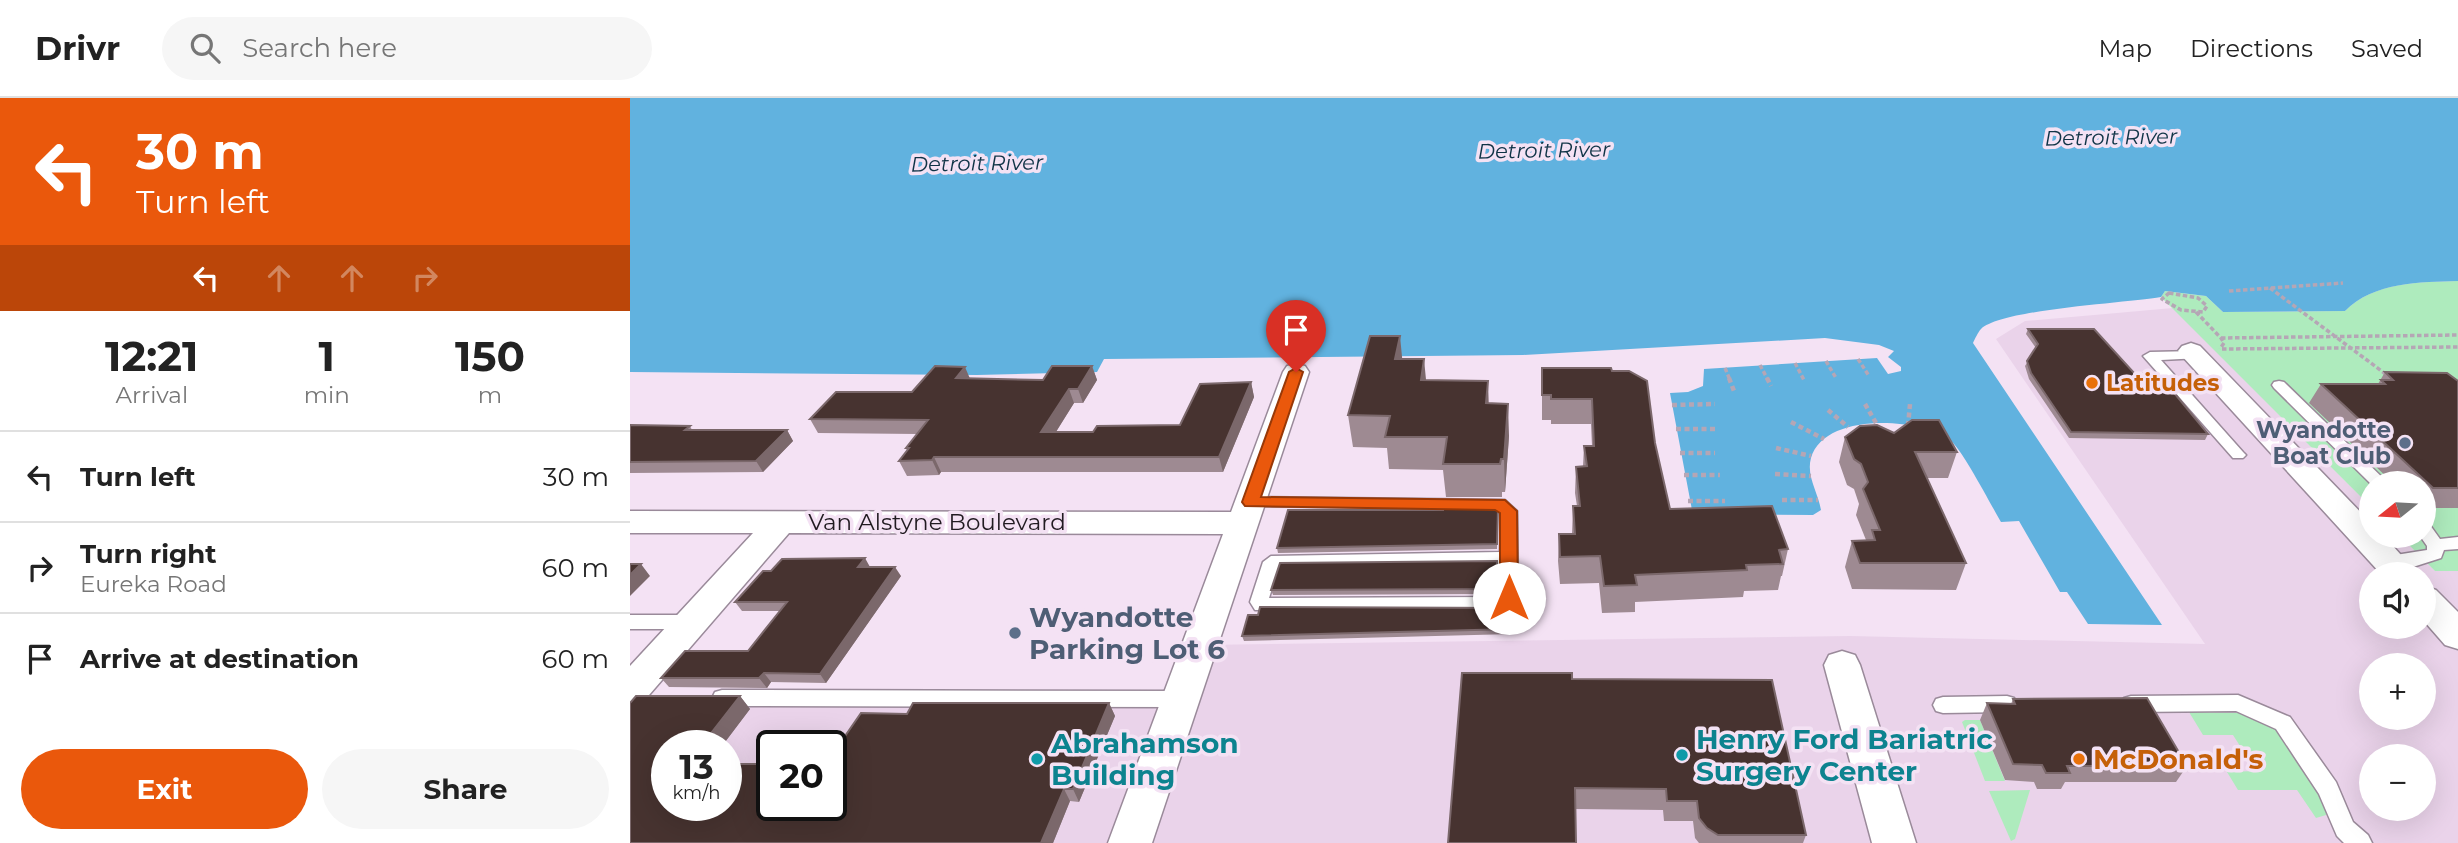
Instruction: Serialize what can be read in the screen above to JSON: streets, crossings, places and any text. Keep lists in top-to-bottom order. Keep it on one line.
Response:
{"streets":{"street":["Van Alstyne Boulevard"]},"water":["Detroit River"],"places":["Latitudes","Wyandotte Boat Club","Wyandotte Parking Lot 6","Henry Ford Bariatric Surgery Center","Abrahamson Building","McDonald's"],"north":"left","page":{"header":"Drivr","search":"Search here","nav":["Map","Directions","Saved"],"turn":["30 m","Turn left"],"eta":["12:21","Arrival","1","min","150","m"],"list":[{"name":"Turn left","value":"30 m"},{"name":"Turn right","note":"Eureka Road","value":"60 m"},{"name":"Arrive at destination","value":"60 m"}],"map_buttons":["+","−"],"speed":"13 km/h","limit":"20","buttons":["Exit","Share"]}}
